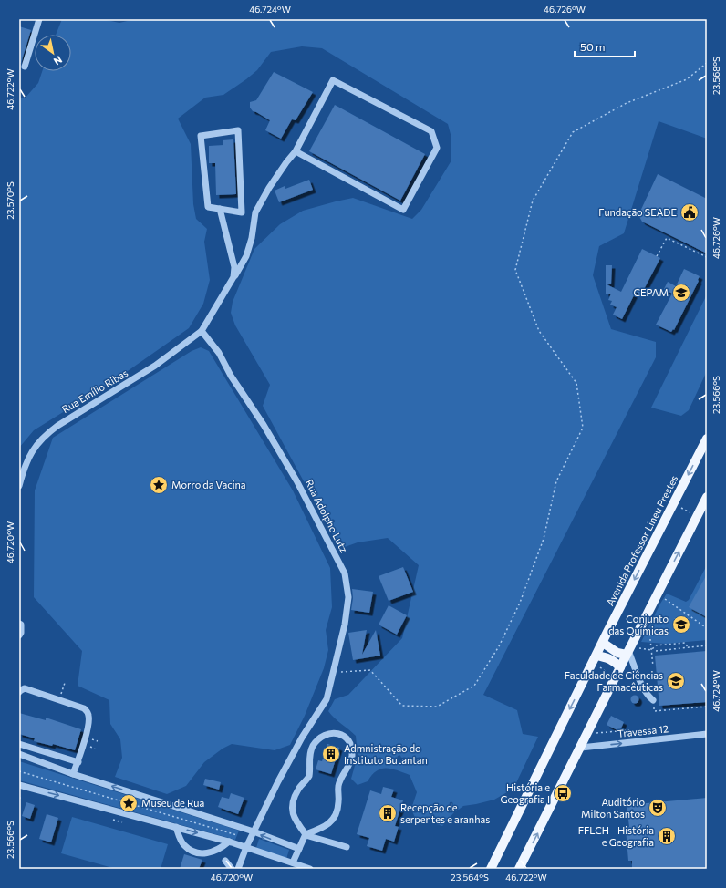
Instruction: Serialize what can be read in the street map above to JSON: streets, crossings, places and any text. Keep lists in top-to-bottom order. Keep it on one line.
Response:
{"streets":{"main road":["Avenida Professor Lineu Prestes"],"street":["Rua Emílio Ribas","Rua Adolpho Lutz","Travessa 12"]},"crossings":[["Rua Emílio Ribas","Rua Adolpho Lutz"]],"one_way":["Travessa 12"],"places":{"public building":["Fundação SEADE"],"school or university":["CEPAM","Conjunto das Químicas","Faculdade de Ciências Farmacêuticas"],"place":["Morro da Vacina","Museu de Rua"],"building":["Admnistração do Instituto Butantan","Recepção de serpentes e aranhas","FFLCH - História e Geografia"],"bus stop":["História e Geografia I"],"theatre":["Auditório Milton Santos"]},"scale_bar":"50 m","north":"bottom right","coordinates":["46.724°W","46.726°W","23.568°S","46.722°W","23.570°S","23.566°S","46.720°W","23.564°S"]}
